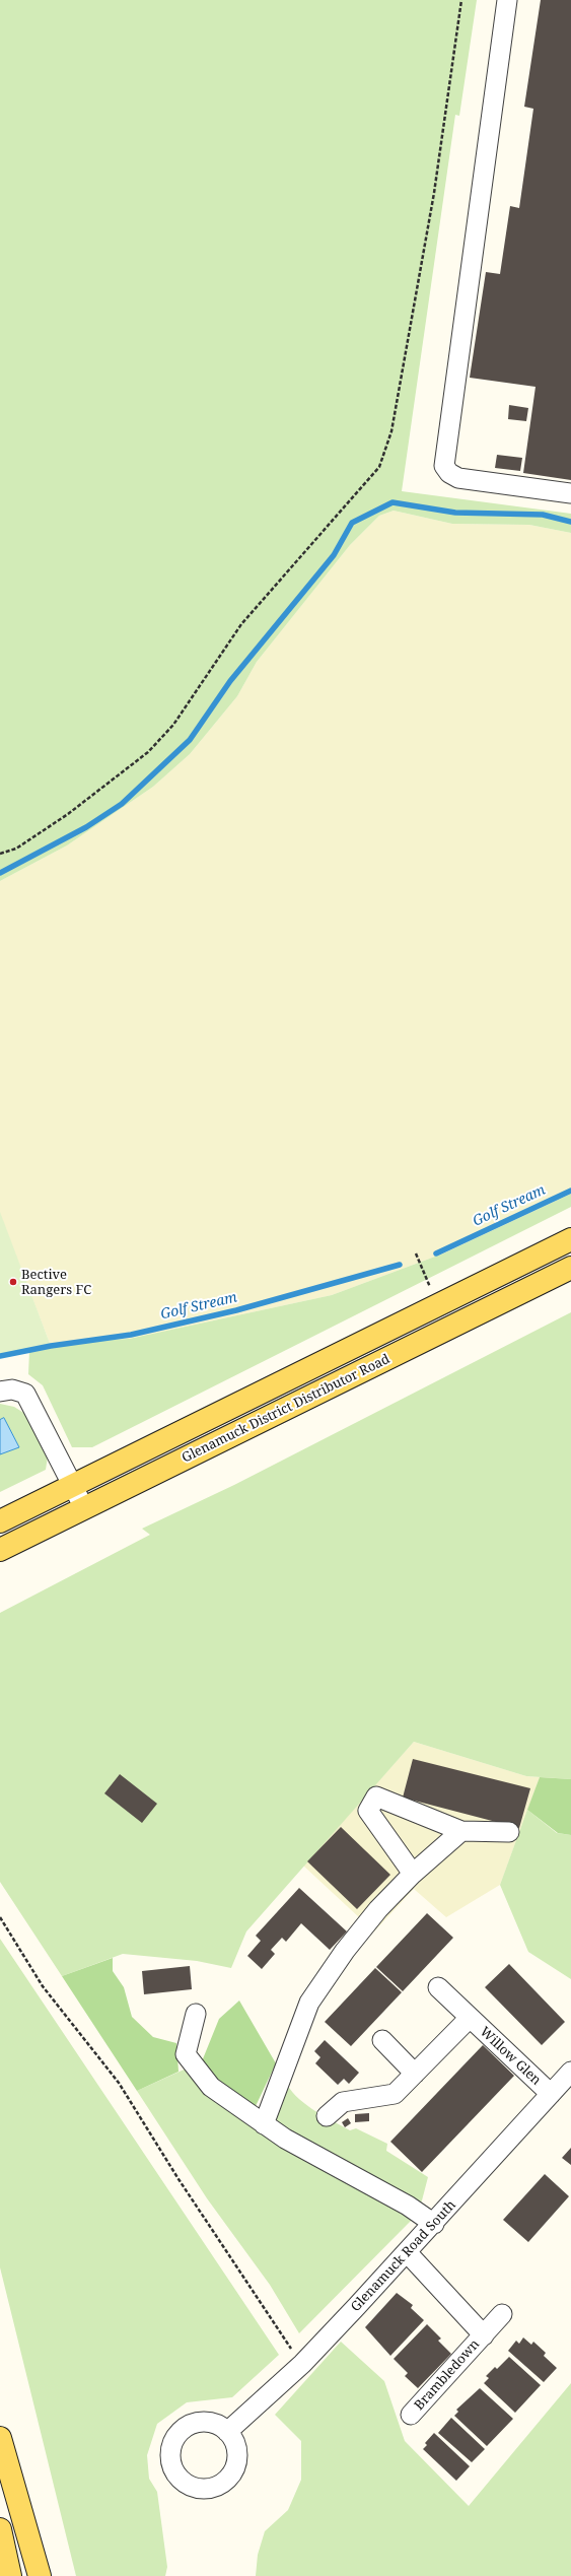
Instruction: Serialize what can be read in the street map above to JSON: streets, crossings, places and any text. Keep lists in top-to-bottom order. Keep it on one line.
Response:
{"streets":{"main road":["Glenamuck District Distributor Road"],"street":["Willow Glen","Glenamuck Road South","Brambledown"]},"crossings":[["Willow Glen","Glenamuck Road South"],["Glenamuck Road South","Brambledown"]],"water":["Golf Stream"],"places":["Bective Rangers FC"]}
